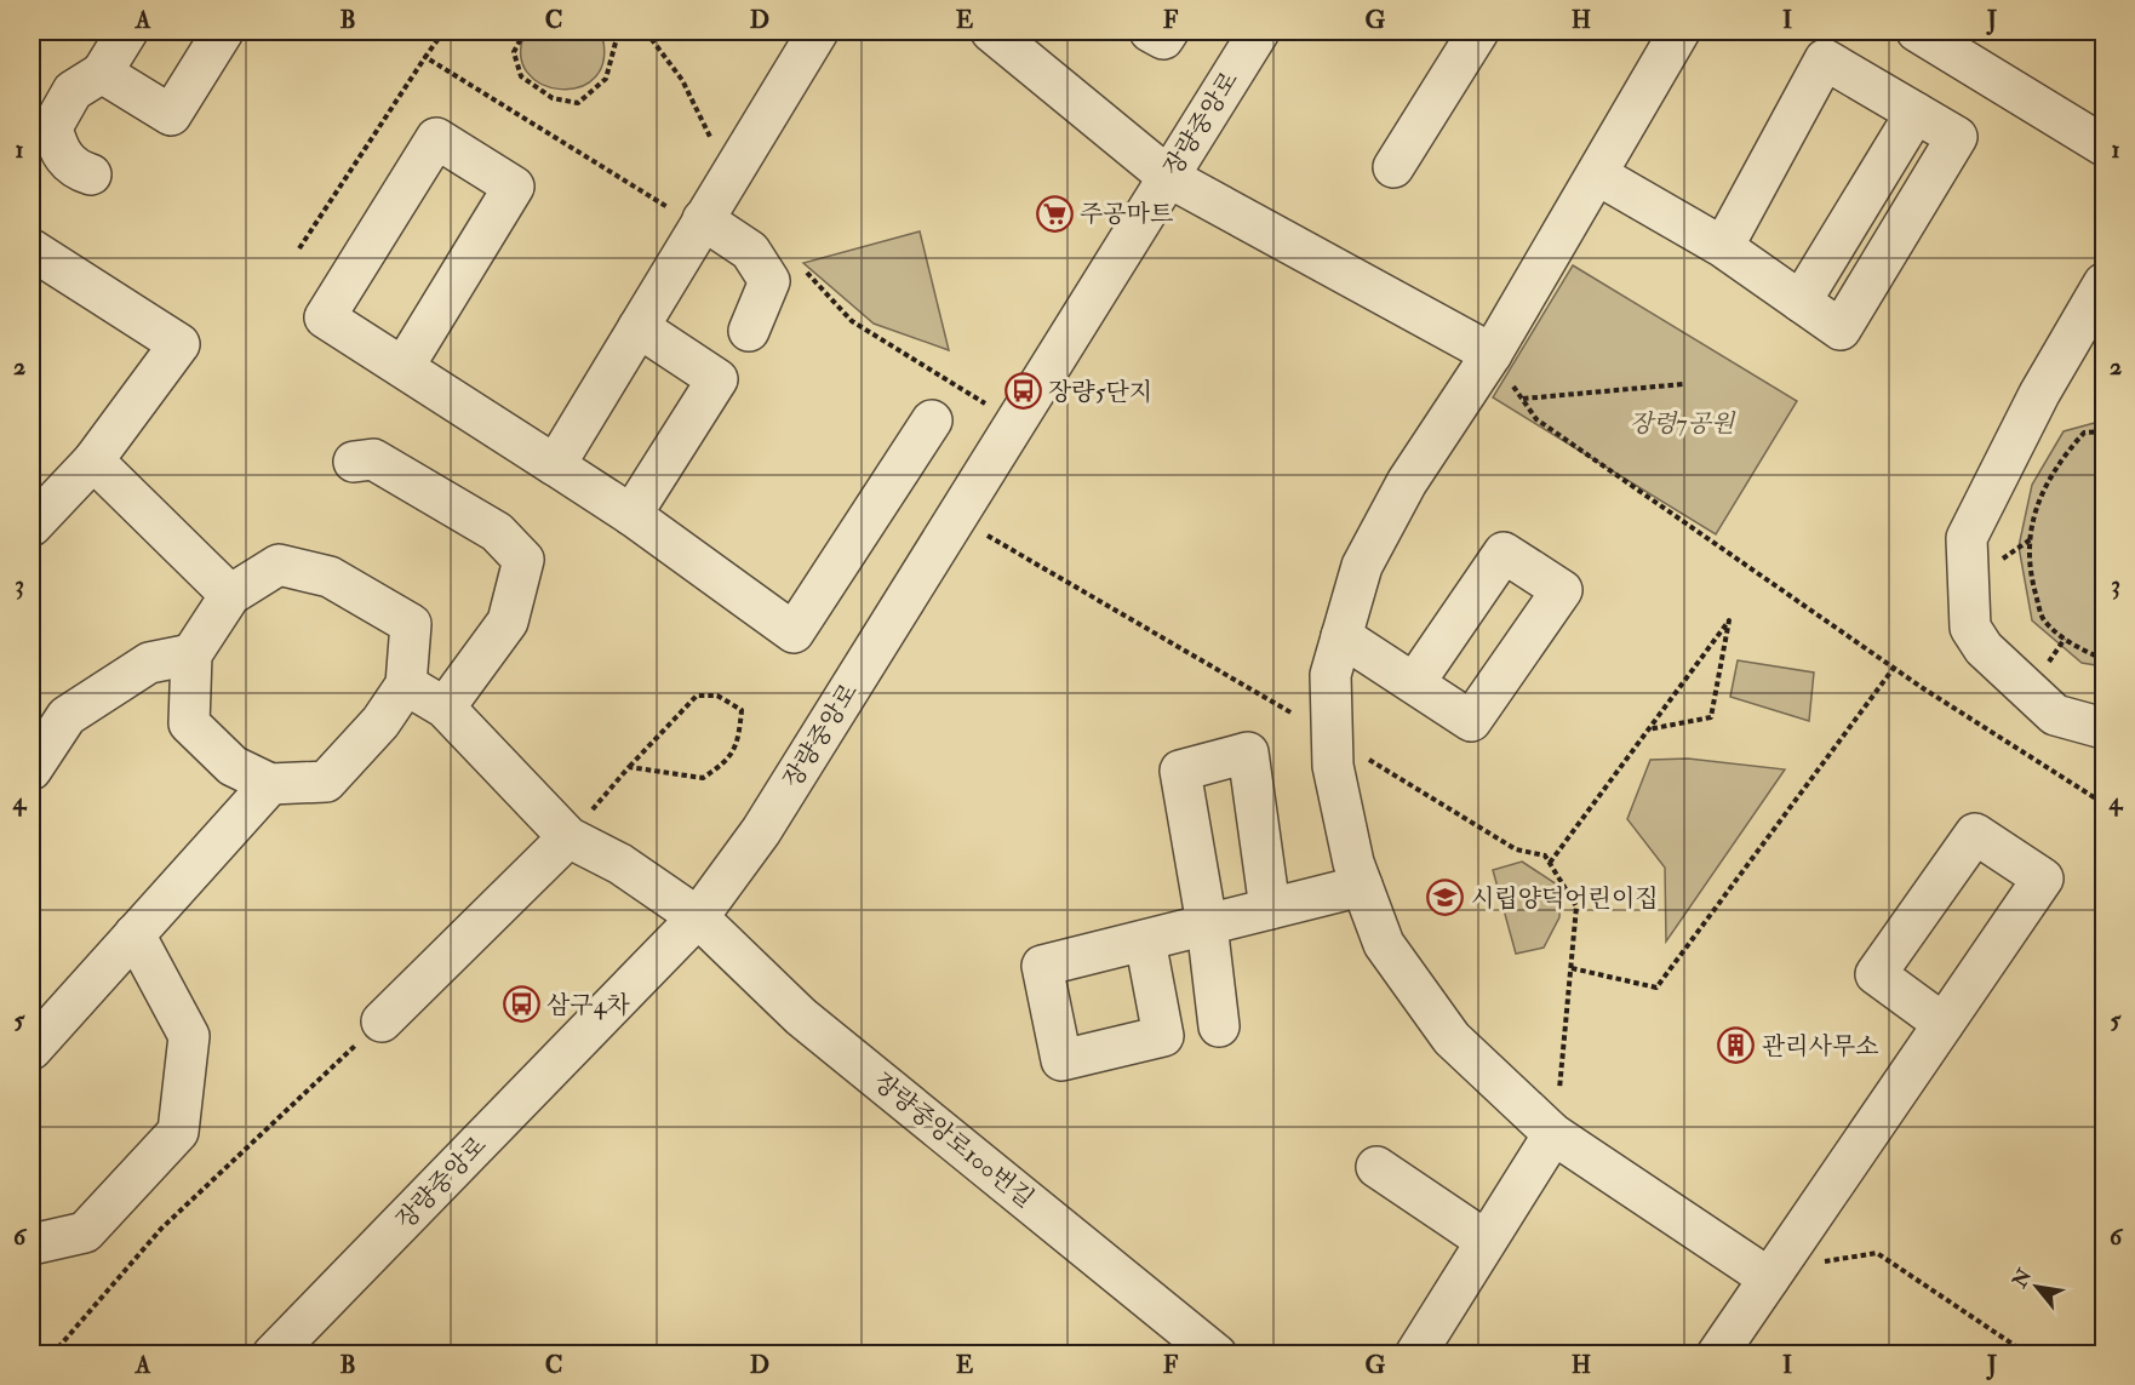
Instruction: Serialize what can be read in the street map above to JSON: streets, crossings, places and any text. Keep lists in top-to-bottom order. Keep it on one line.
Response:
{"streets":{"street":["장량중앙로","장량중앙로100번길"]},"crossings":[["장량중앙로","장량중앙로100번길"]],"parks":["장령7공원"],"places":{"supermarket":["주공마트"],"bus stop":["장량5단지","삼구4차"],"school or university":["시립양덕어린이집"],"building":["관리사무소"]},"north":"top left","grid":{"columns":["A","B","C","D","E","F","G","H","I","J"],"rows":["1","2","3","4","5","6"]}}
